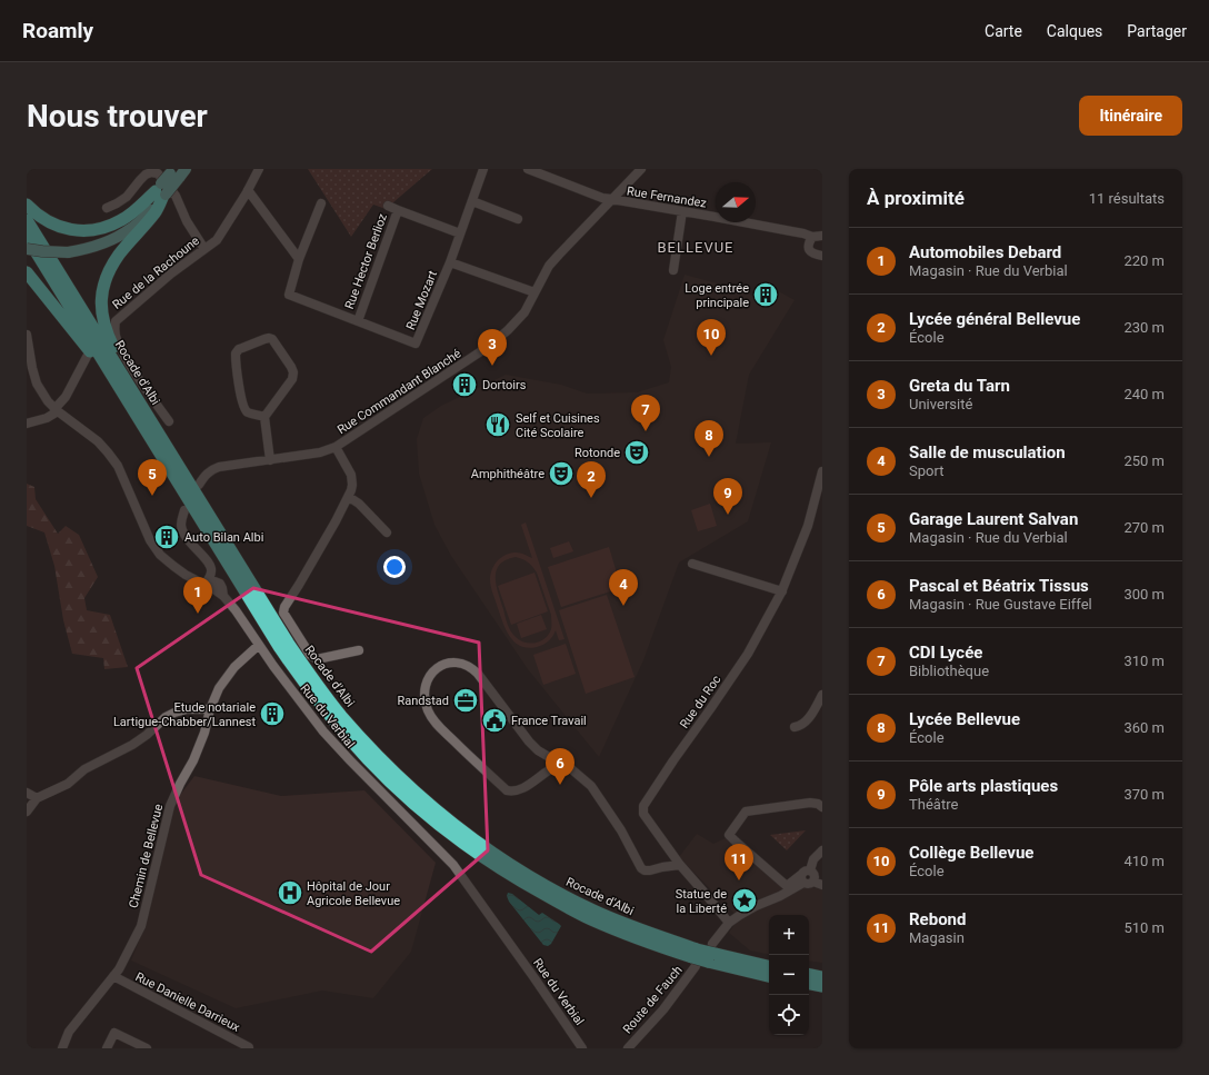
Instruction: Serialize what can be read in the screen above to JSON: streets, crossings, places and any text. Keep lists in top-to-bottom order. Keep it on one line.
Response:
{"streets":{"highway":["Rocade d'Albi"],"street":["Rue Fernandez","Rue Hector Berlioz","Rue de la Rachoune","Rue Mozart","Rue Commandant Blanché","Rue du Roc","Rue du Verbial","Chemin de Bellevue","Route de Fauch","Rue Danielle Darrieux"]},"crossings":[["Rue Fernandez","Rue Commandant Blanché"],["Rue Hector Berlioz","Rue Mozart"],["Rue Mozart","Rue Commandant Blanché"],["Rocade d'Albi","Route de Fauch"],["Rue du Verbial","Chemin de Bellevue"],["Chemin de Bellevue","Rue Danielle Darrieux"]],"districts":["BELLEVUE"],"places":{"building":["Loge entrée principale","Dortoirs","Auto Bilan Albi","Etude notariale Lartigue-Chabber/Lannest"],"restaurant":["Self et Cuisines Cité Scolaire"],"theatre":["Rotonde","Amphithéâtre"],"office":["Randstad"],"public building":["France Travail"],"hospital":["Hôpital de Jour Agricole Bellevue"],"place":["Statue de la Liberté"]},"north":"right","page":{"header":"Roamly","nav":["Carte","Calques","Partager"],"buttons":"Itinéraire","title":"Nous trouver","heading":["À proximité","11 résultats"],"list":[{"mark":"1","name":"Automobiles Debard","note":"Magasin · Rue du Verbial","value":"220 m"},{"mark":"2","name":"Lycée général Bellevue","note":"École","value":"230 m"},{"mark":"3","name":"Greta du Tarn","note":"Université","value":"240 m"},{"mark":"4","name":"Salle de musculation","note":"Sport","value":"250 m"},{"mark":"5","name":"Garage Laurent Salvan","note":"Magasin · Rue du Verbial","value":"270 m"},{"mark":"6","name":"Pascal et Béatrix Tissus","note":"Magasin · Rue Gustave Eiffel","value":"300 m"},{"mark":"7","name":"CDI Lycée","note":"Bibliothèque","value":"310 m"},{"mark":"8","name":"Lycée Bellevue","note":"École","value":"360 m"},{"mark":"9","name":"Pôle arts plastiques","note":"Théâtre","value":"370 m"},{"mark":"10","name":"Collège Bellevue","note":"École","value":"410 m"},{"mark":"11","name":"Rebond","note":"Magasin","value":"510 m"}],"pins":["10","3","7","8","5","2","9","4","1","6","11"],"map_buttons":["+","−"]}}
